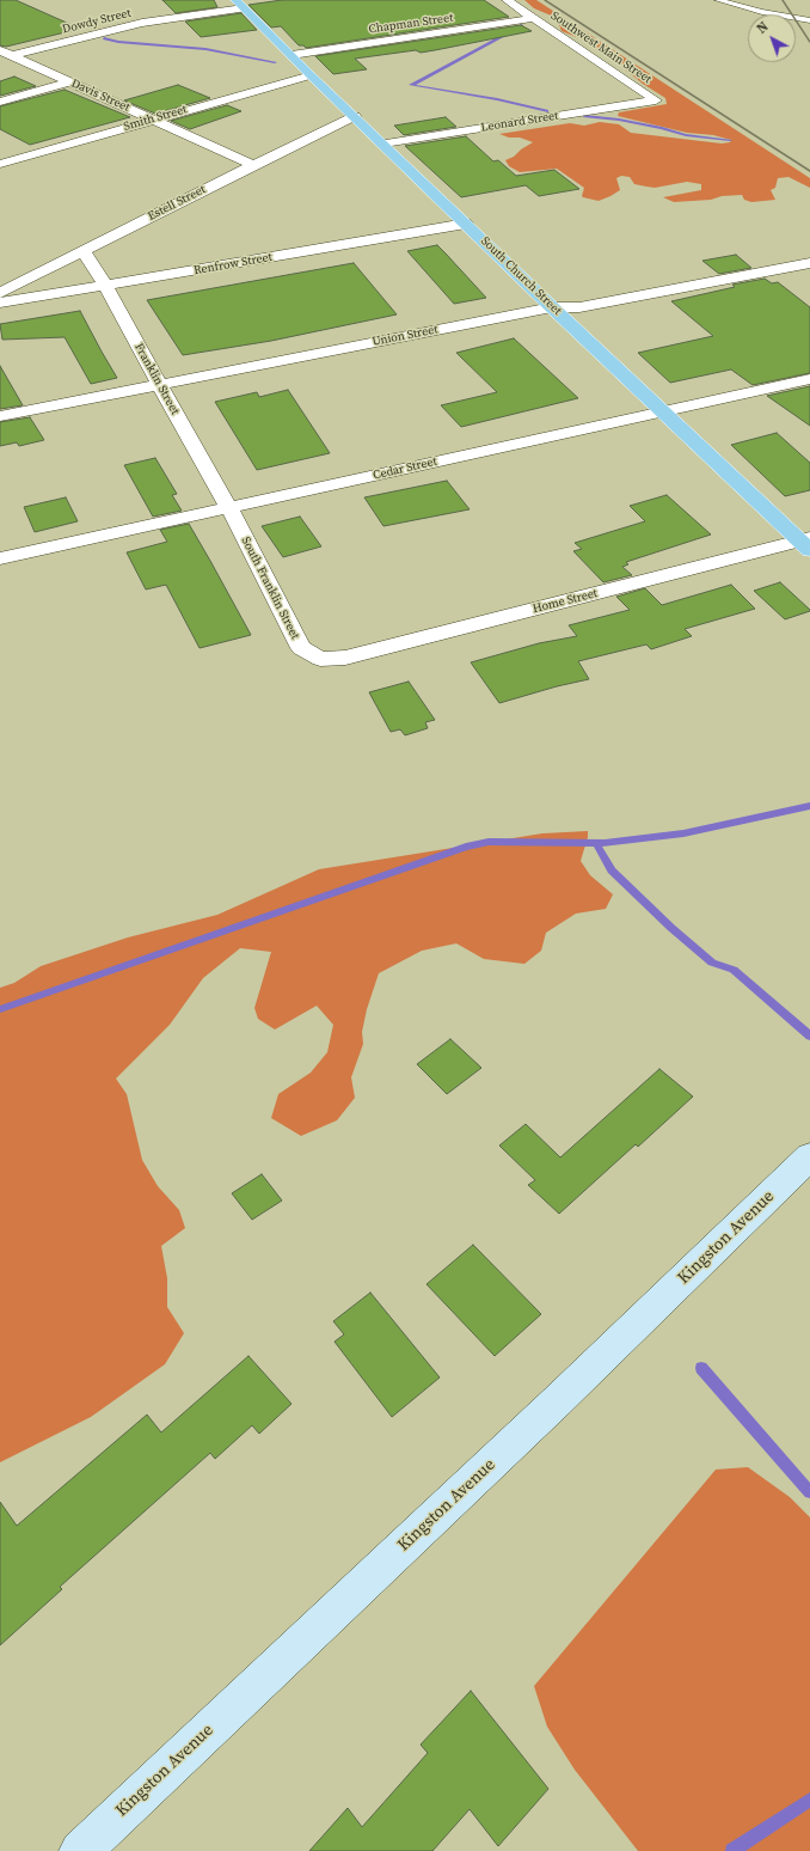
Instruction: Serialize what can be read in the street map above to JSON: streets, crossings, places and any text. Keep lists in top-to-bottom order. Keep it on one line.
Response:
{"streets":{"main road":["South Church Street"],"street":["Dowdy Street","Chapman Street","Southwest Main Street","Davis Street","Smith Street","Leonard Street","Estell Street","Renfrow Street","Union Street","Franklin Street","Cedar Street","South Franklin Street","Home Street","Kingston Avenue"]},"crossings":[["Dowdy Street","Davis Street"],["Dowdy Street","South Church Street"],["Chapman Street","Southwest Main Street"],["Chapman Street","South Church Street"],["Southwest Main Street","Leonard Street"],["Davis Street","Smith Street"],["Davis Street","Estell Street"],["Smith Street","South Church Street"],["Leonard Street","South Church Street"],["Estell Street","South Church Street"],["Estell Street","Franklin Street"],["Renfrow Street","South Church Street"],["Renfrow Street","Franklin Street"],["South Church Street","Union Street"],["South Church Street","Cedar Street"],["South Church Street","Home Street"],["Union Street","Franklin Street"],["Franklin Street","Cedar Street"],["Franklin Street","South Franklin Street"],["Cedar Street","South Franklin Street"],["South Franklin Street","Home Street"]],"north":"top left"}
